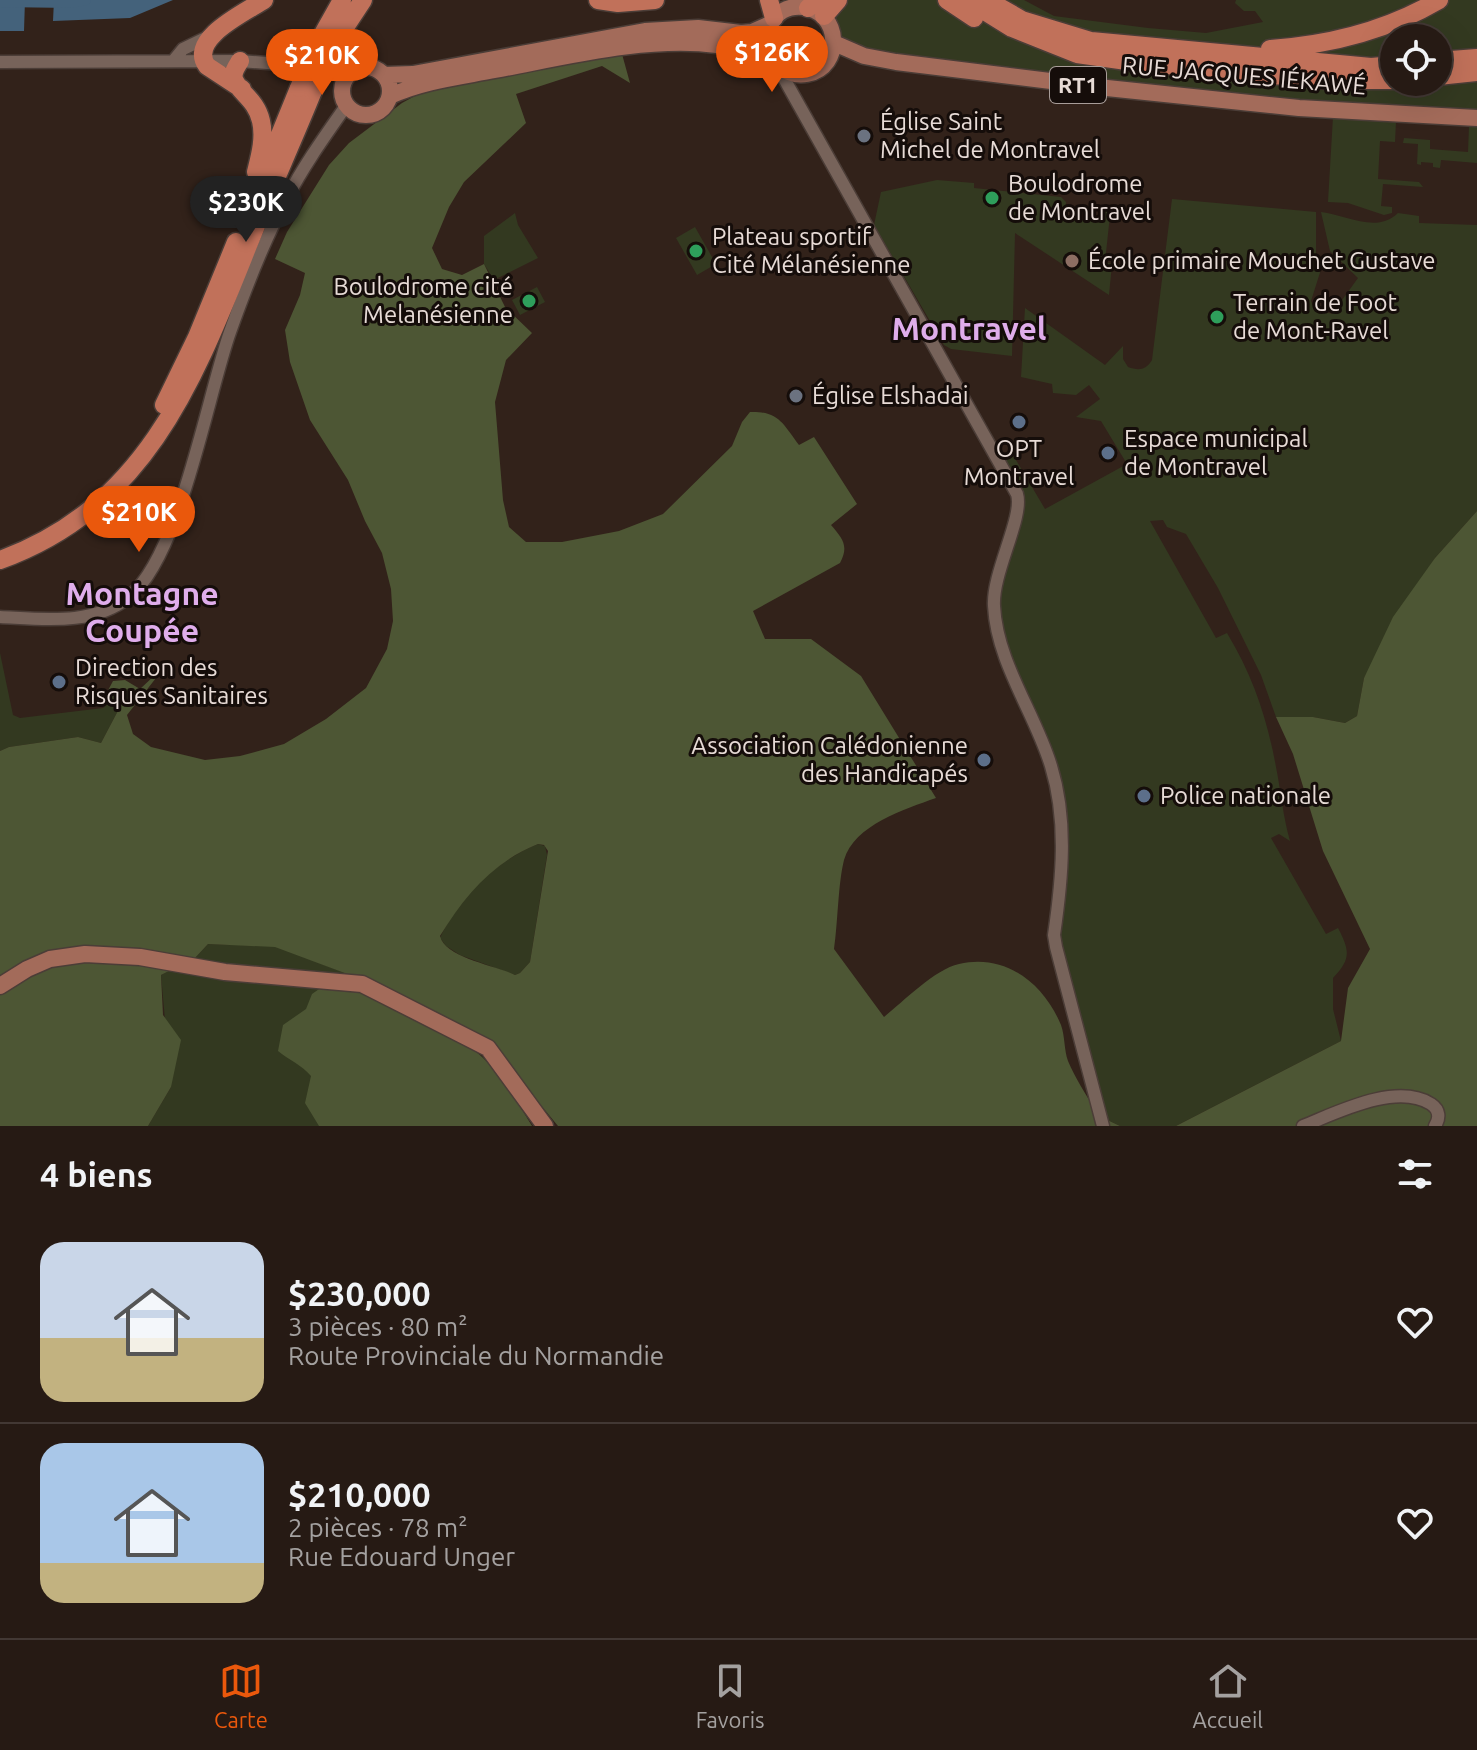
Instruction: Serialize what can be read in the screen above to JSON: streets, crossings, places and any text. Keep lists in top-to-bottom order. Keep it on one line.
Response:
{"streets":{"main road":["RUE JACQUES IÉKAWÉ","RT1"]},"districts":["Montravel","Montagne Coupée"],"places":["Église Saint Michel de Montravel","Boulodrome de Montravel","Plateau sportif Cité Mélanésienne","École primaire Mouchet Gustave","Boulodrome cité Melanésienne","Terrain de Foot de Mont-Ravel","Église Elshadai","OPT Montravel","Espace municipal de Montravel","Direction des Risques Sanitaires","Association Calédonienne des Handicapés","Police nationale"],"page":{"price":["$126K","$210K","$230K","$210K"],"heading":"4 biens","list":[{"name":"$230,000","note":"3 pièces · 80 m² · Route Provinciale du Normandie"},{"name":"$210,000","note":"2 pièces · 78 m² · Rue Edouard Unger"}],"tabs":["Carte","Favoris","Accueil"]}}
